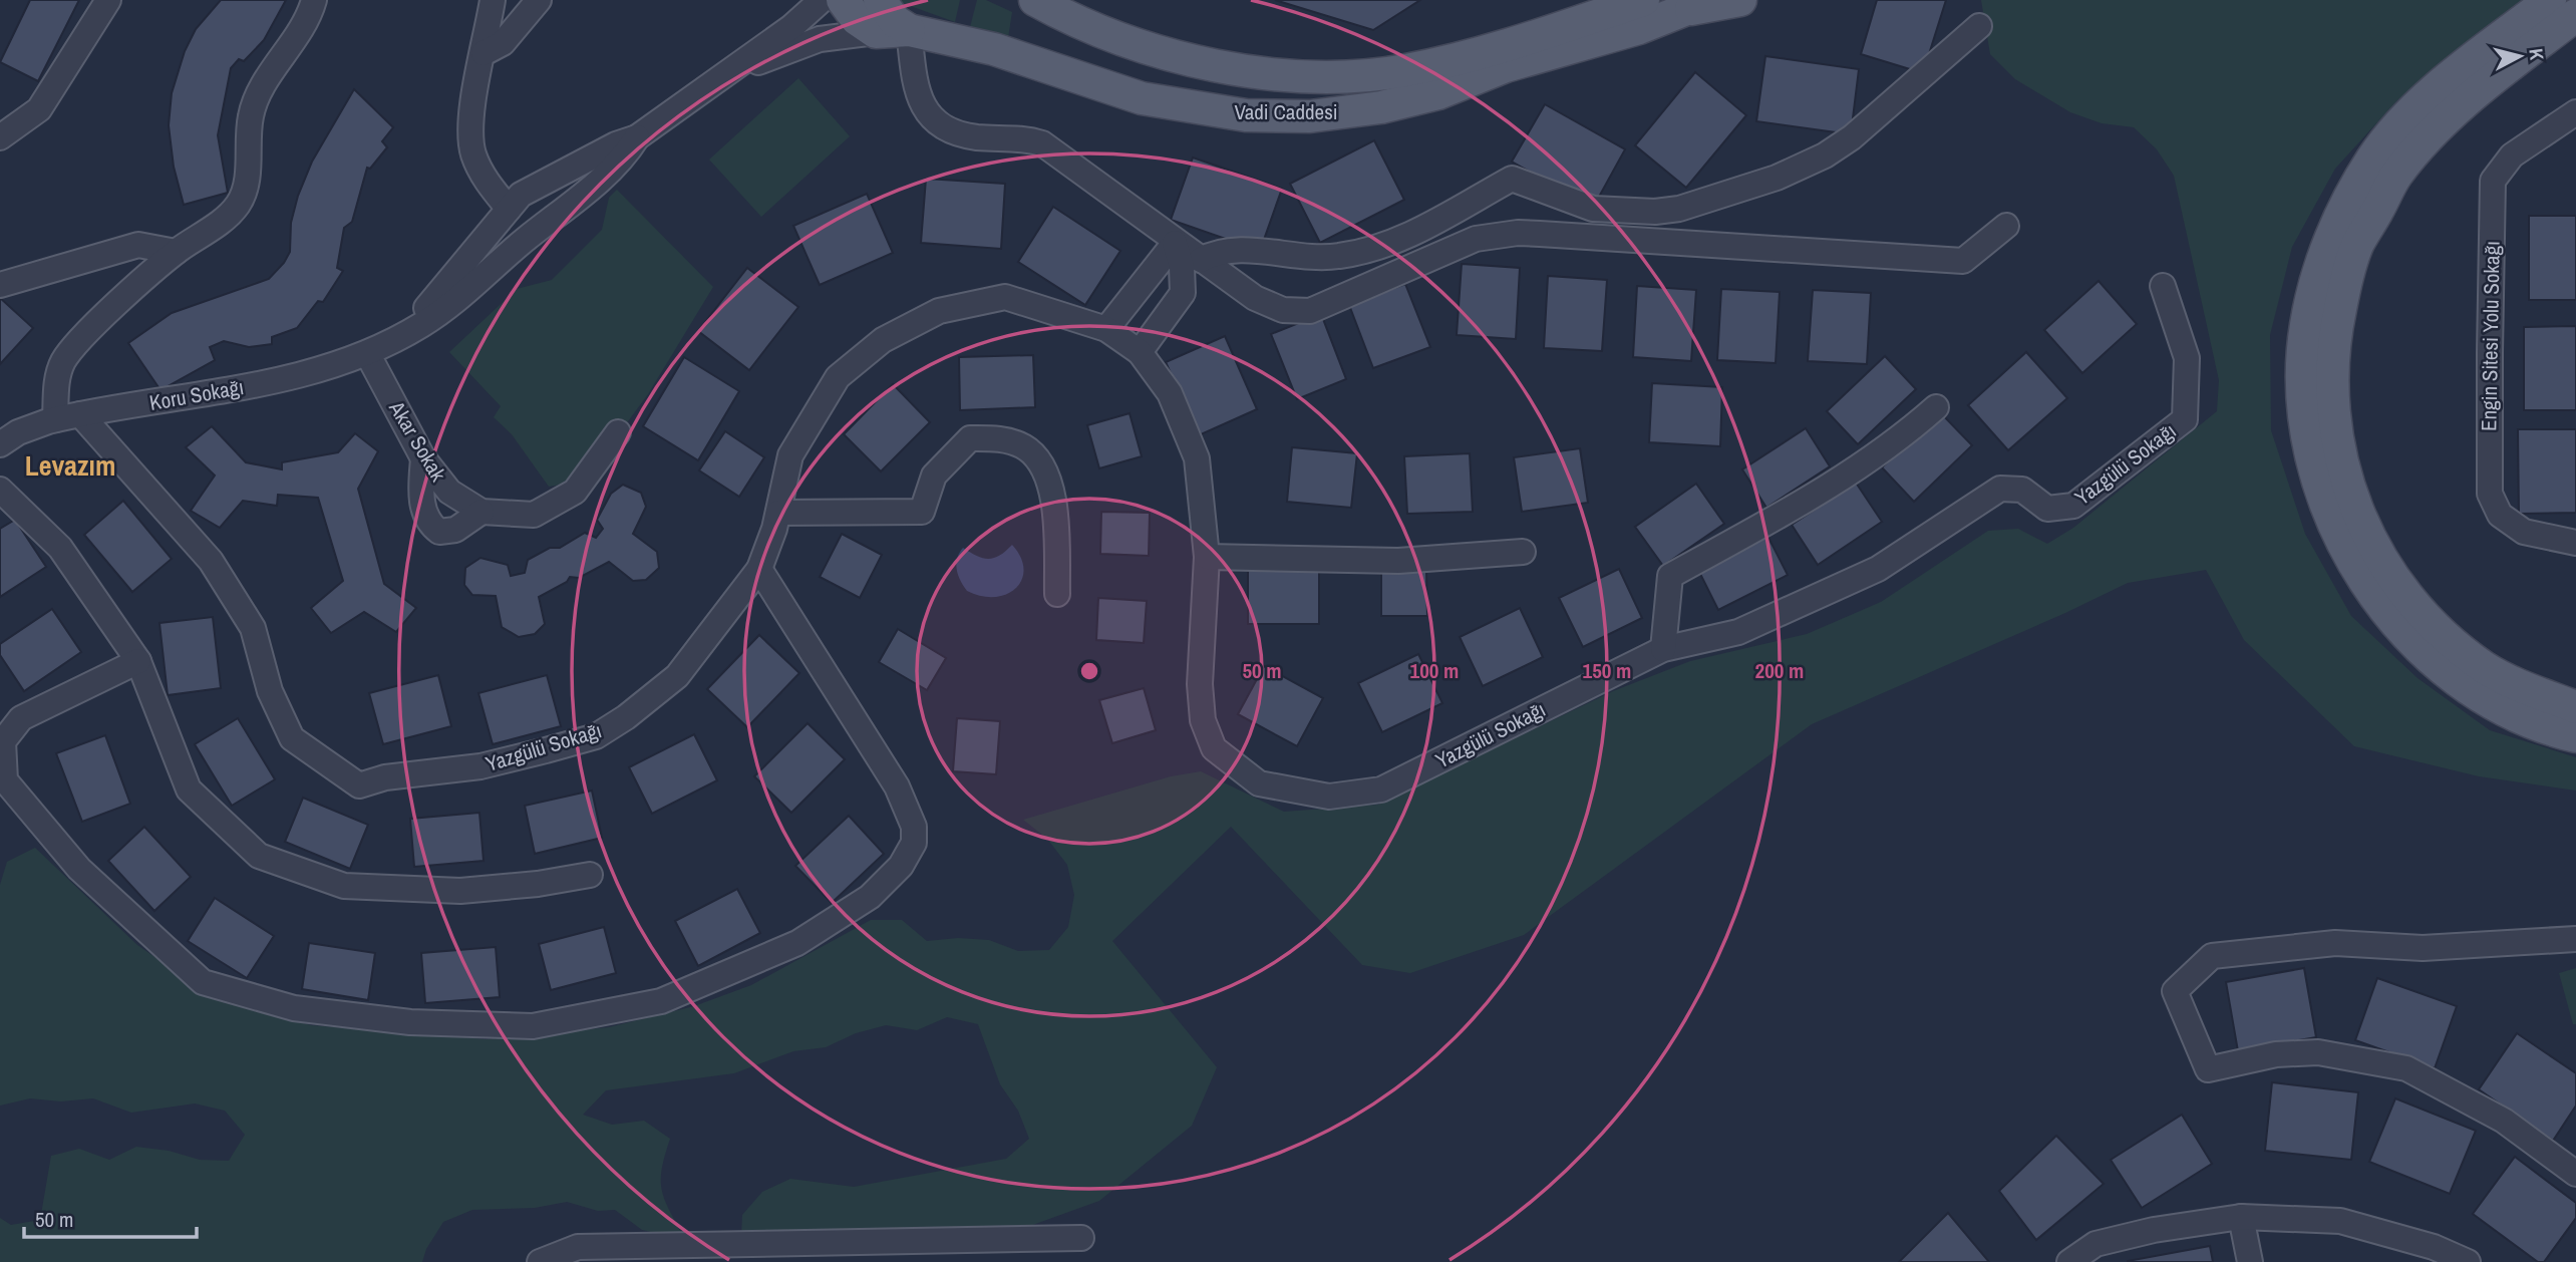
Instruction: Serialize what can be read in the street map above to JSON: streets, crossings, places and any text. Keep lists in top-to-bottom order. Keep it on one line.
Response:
{"streets":{"main road":["Vadi Caddesi"],"street":["Engin Sitesi Yolu Sokağı","Koru Sokağı","Akar Sokak","Yazgülü Sokağı"]},"crossings":[["Vadi Caddesi","Koru Sokağı"],["Koru Sokağı","Akar Sokak"],["Koru Sokağı","Yazgülü Sokağı"]],"districts":["Levazım"],"scale_bar":"50 m","north":"right","rings":["50 m","100 m","150 m","200 m"]}
